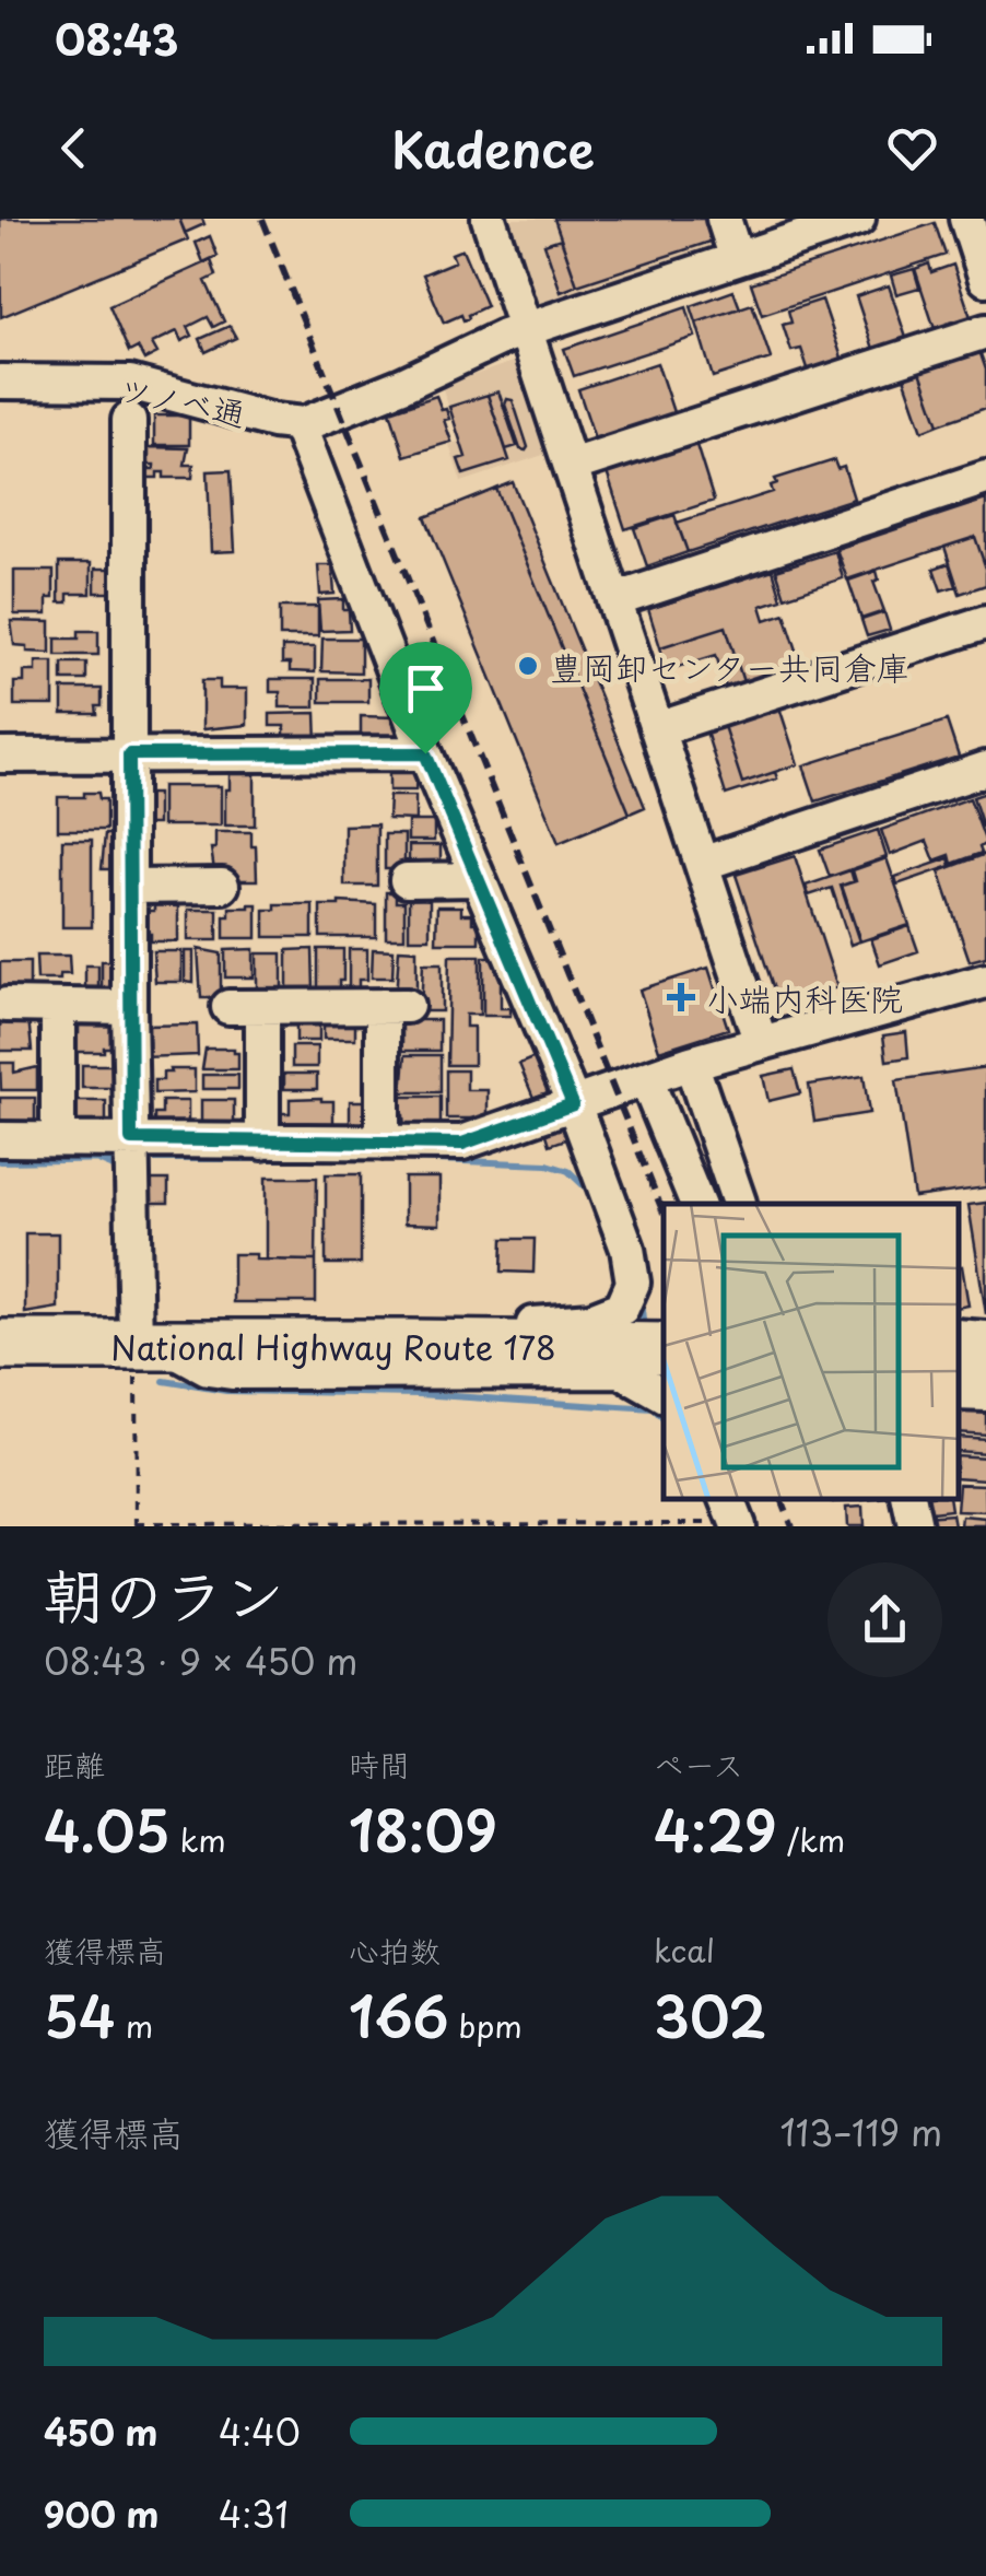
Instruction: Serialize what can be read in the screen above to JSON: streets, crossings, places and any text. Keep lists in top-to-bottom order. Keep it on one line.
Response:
{"streets":{"highway":["National Highway Route 178"],"street":["ツノベ通"]},"places":{"other":["豊岡卸センター共同倉庫"],"health":["小端内科医院"]},"page":{"status":"08:43","header":"Kadence","heading":["朝のラン","08:43 · 9 × 450 m"],"stats":[["距離","4.05 km"],["時間","18:09"],["ペース","4:29 /km"],["獲得標高","54 m"],["心拍数","166 bpm"],["kcal","302"]],"chart":["獲得標高","113–119 m"],"list":[{"name":"450 m","note":"4:40"},{"name":"900 m","note":"4:31"}]}}
